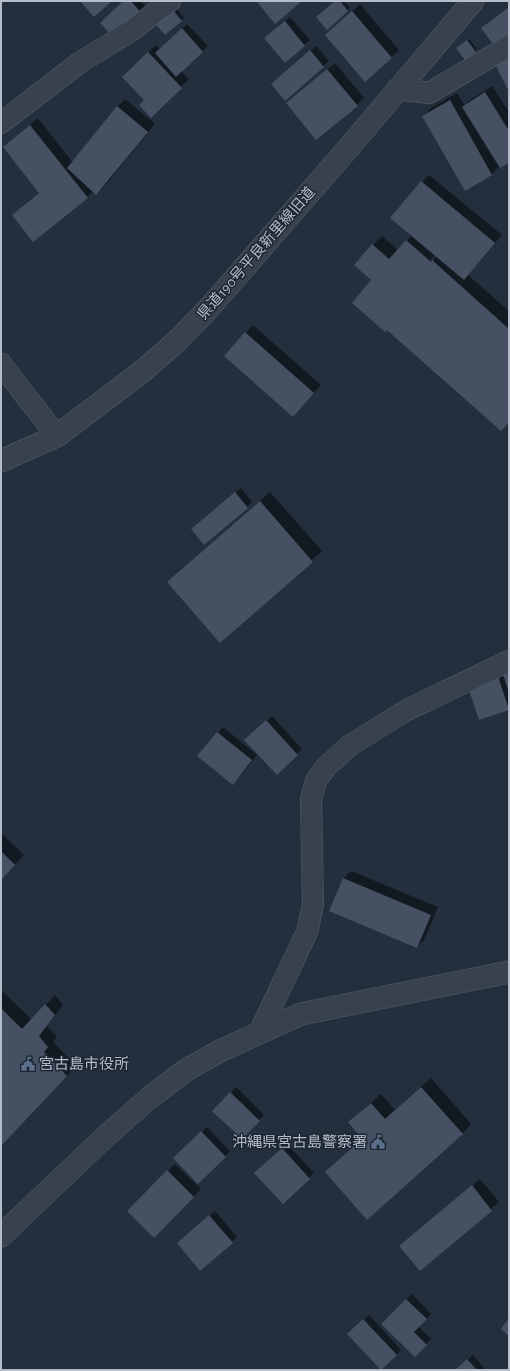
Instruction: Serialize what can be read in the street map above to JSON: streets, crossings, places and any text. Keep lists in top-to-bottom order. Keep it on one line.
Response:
{"streets":{"street":["県道190号平良新里線旧道"]},"places":{"public building":["宮古島市役所","沖縄県宮古島警察署"]}}
